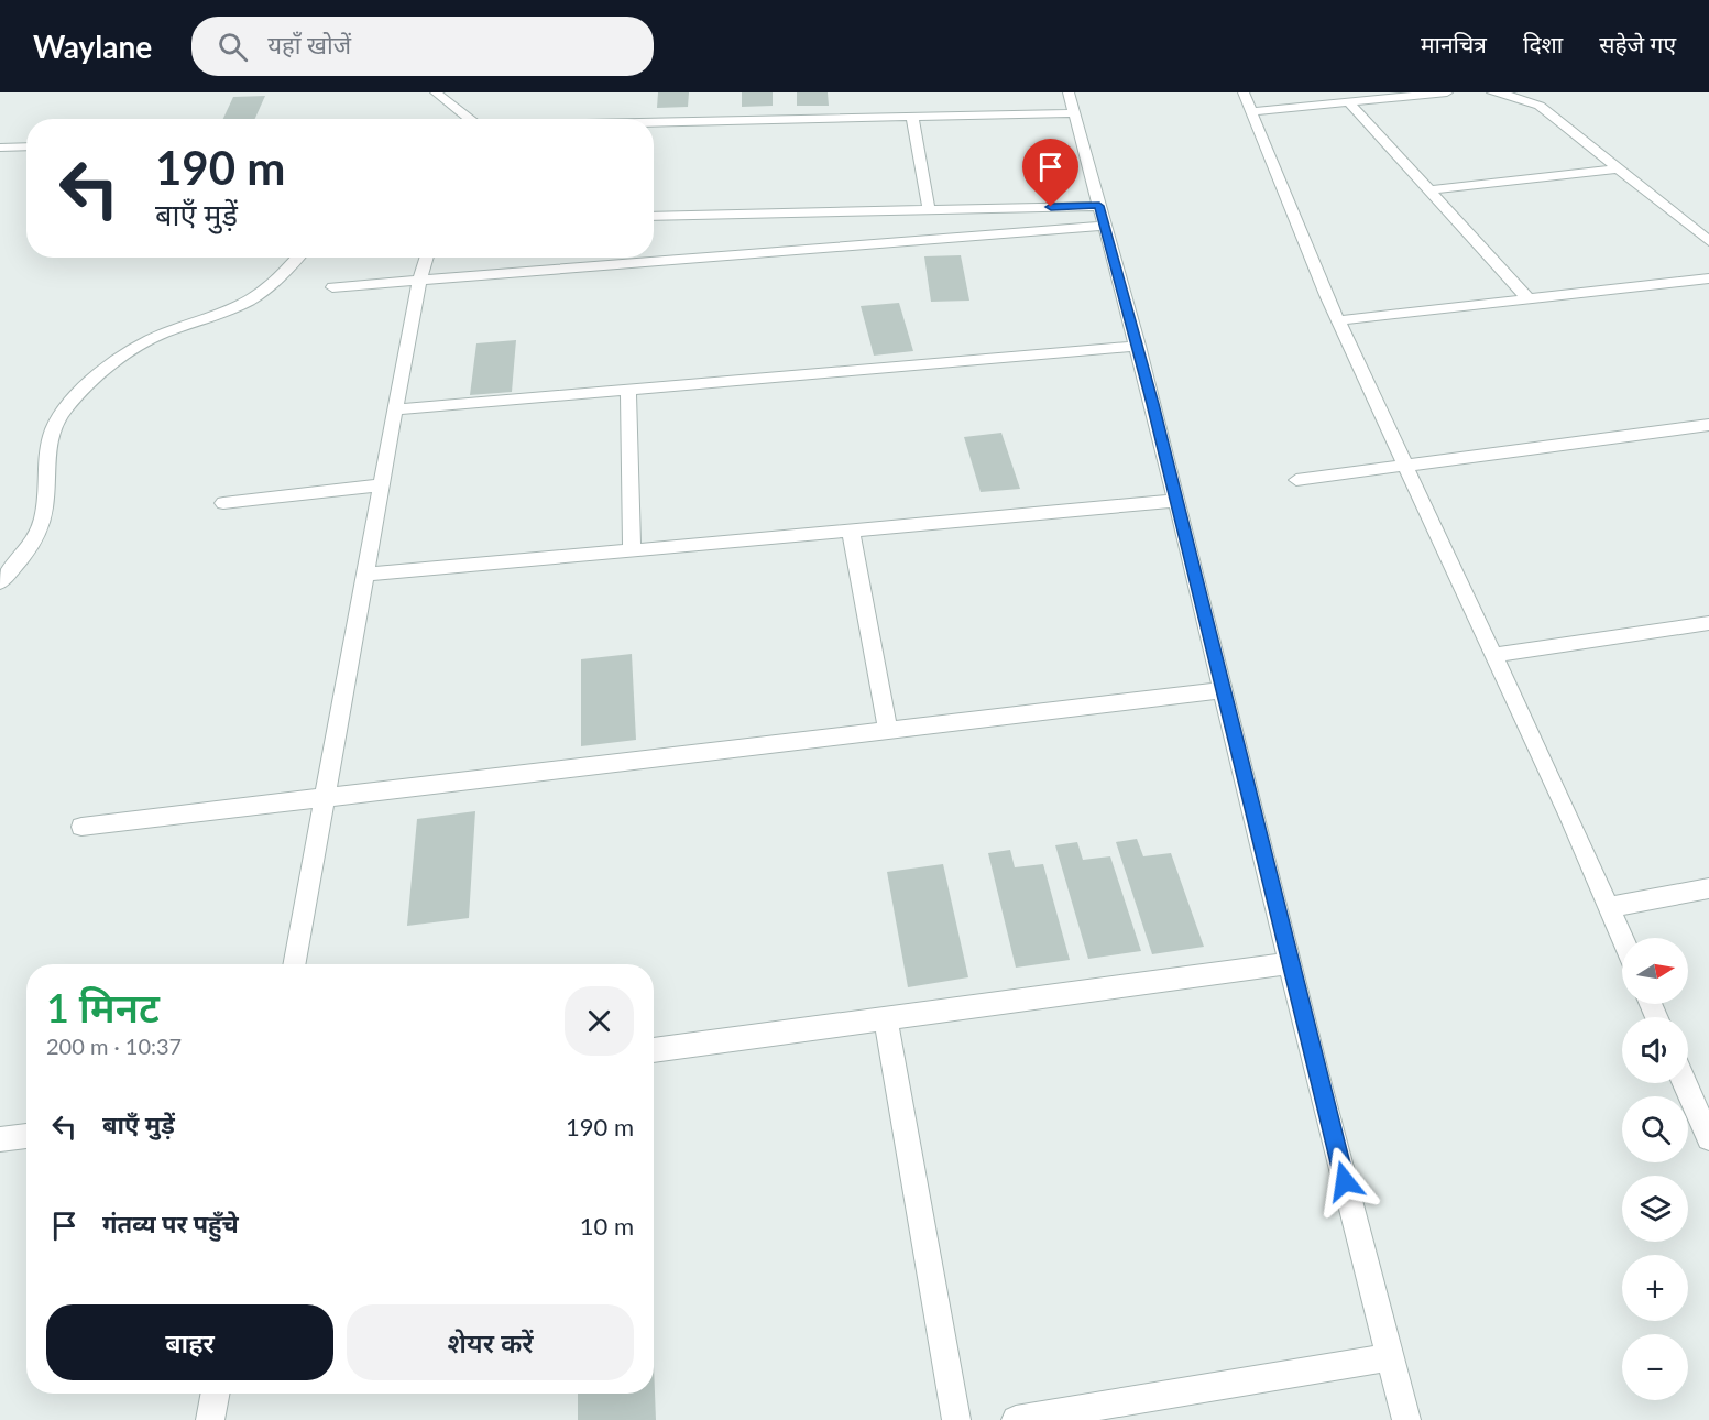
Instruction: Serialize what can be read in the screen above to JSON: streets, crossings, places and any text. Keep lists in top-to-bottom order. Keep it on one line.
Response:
{"north":"right","page":{"header":"Waylane","search":"यहाँ खोजें","nav":["मानचित्र","दिशा","सहेजे गए"],"turn":["190 m","बाएँ मुड़ें"],"map_buttons":["+","−"],"heading":["1 मिनट","200 m · 10:37"],"list":[{"name":"बाएँ मुड़ें","value":"190 m"},{"name":"गंतव्य पर पहुँचे","value":"10 m"}],"buttons":["बाहर","शेयर करें"]}}
